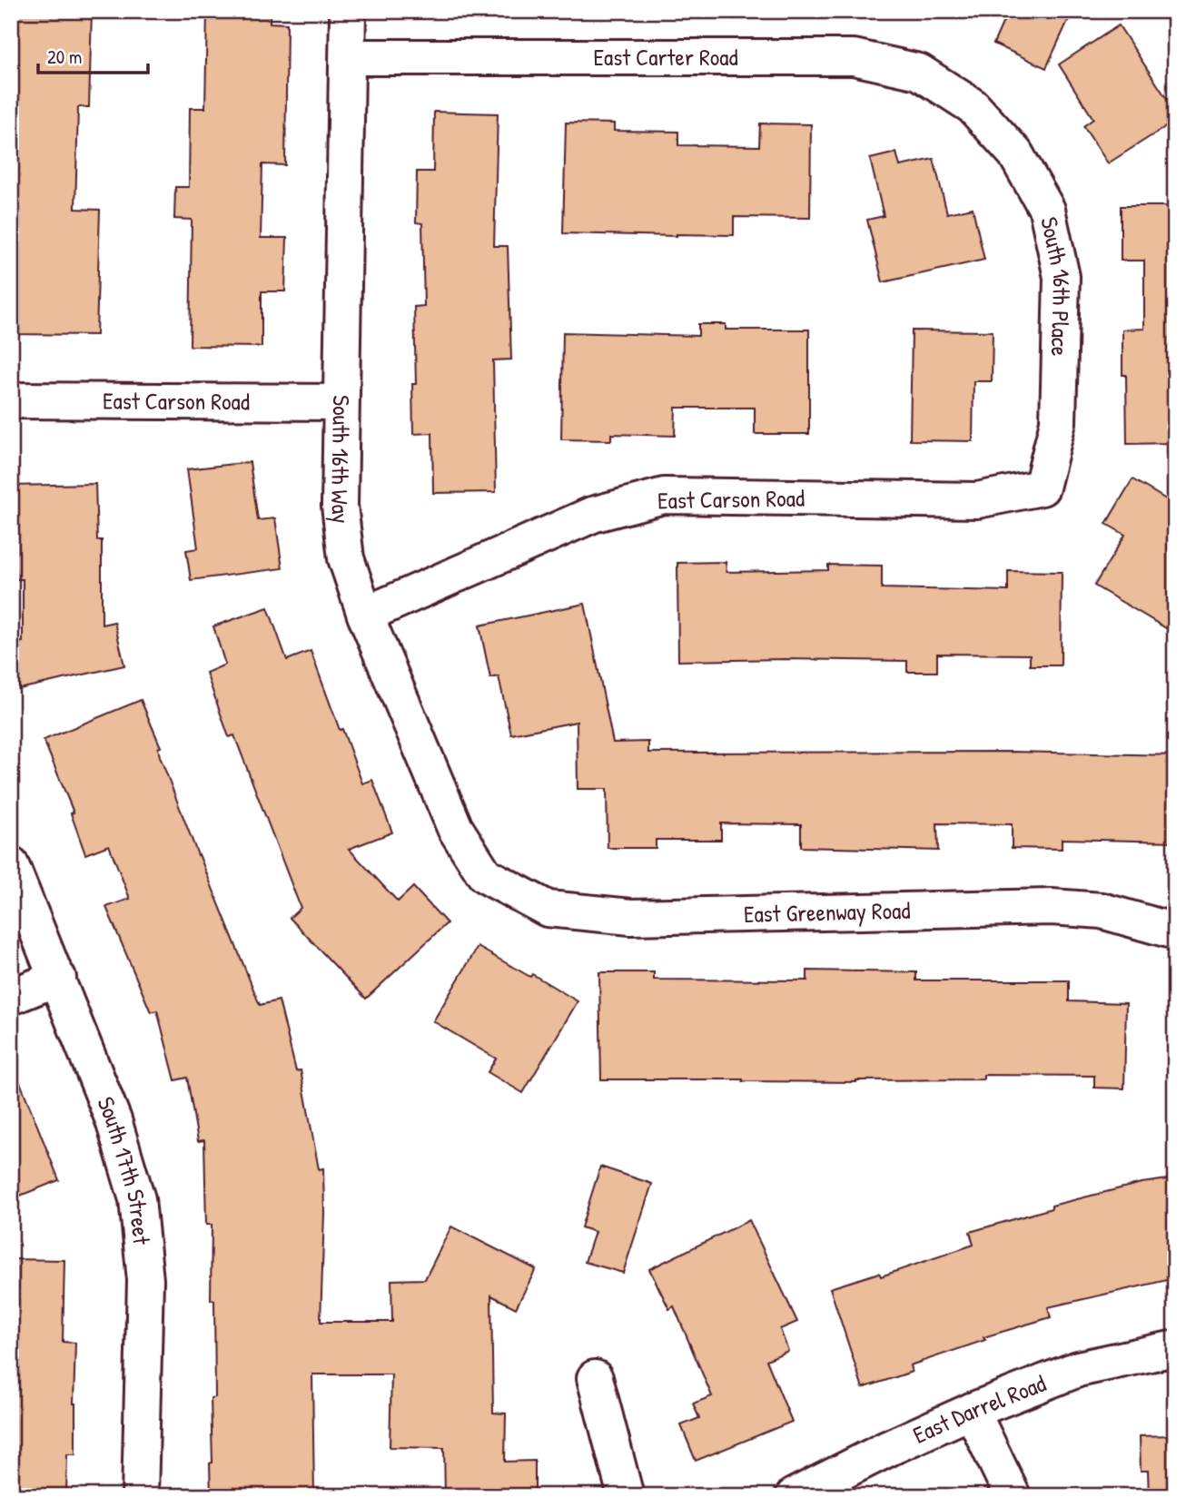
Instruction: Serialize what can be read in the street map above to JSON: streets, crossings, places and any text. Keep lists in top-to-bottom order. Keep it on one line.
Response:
{"streets":{"street":["East Carter Road","South 16th Place","East Carson Road","South 16th Way","East Greenway Road","South 17th Street","East Darrel Road"]},"crossings":[["East Carter Road","South 16th Place"],["East Carter Road","South 16th Way"],["South 16th Place","East Carson Road"],["East Carson Road","South 16th Way"],["South 16th Way","East Greenway Road"]],"scale_bar":"20 m"}
